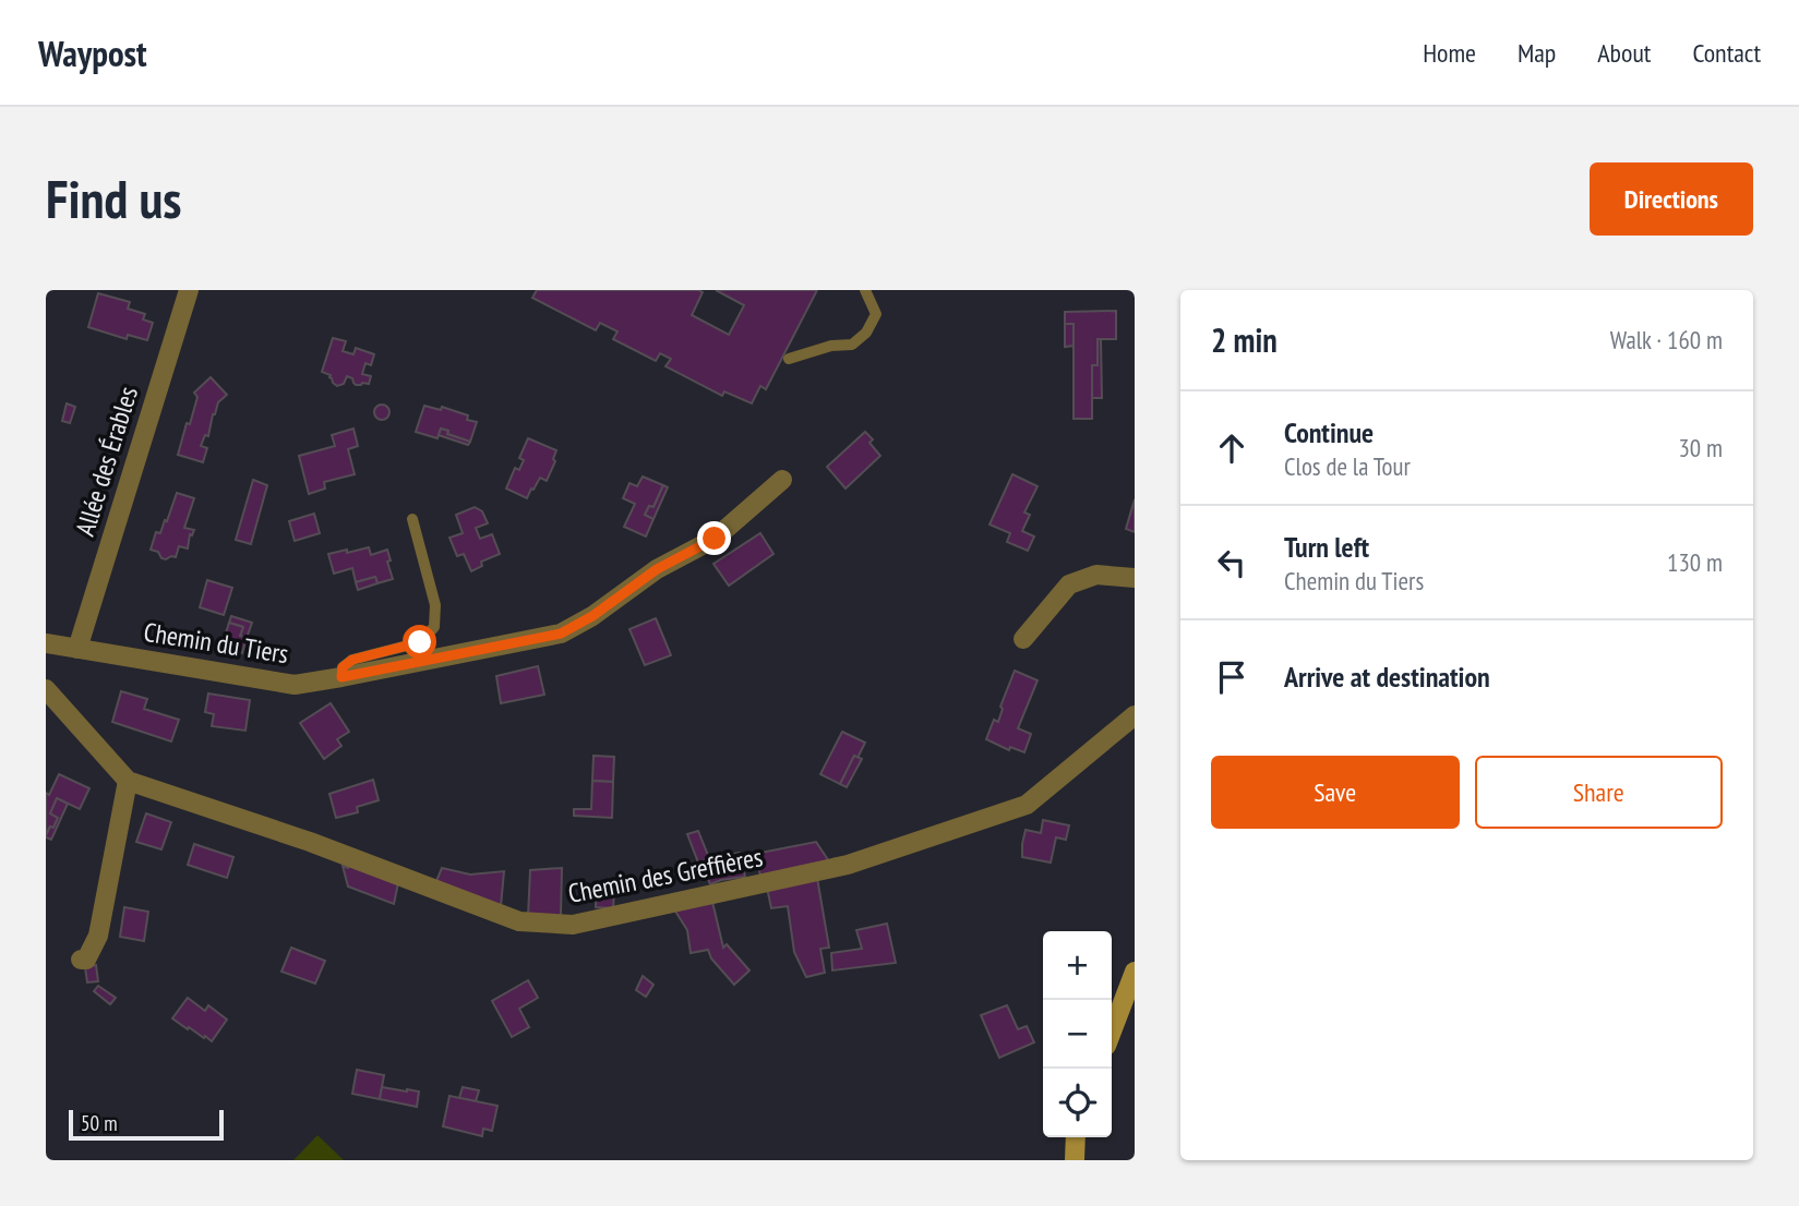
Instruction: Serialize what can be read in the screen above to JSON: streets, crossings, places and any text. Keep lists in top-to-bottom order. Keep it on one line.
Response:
{"streets":{"street":["Allée des Érables","Chemin du Tiers","Chemin des Greffières"]},"crossings":[["Allée des Érables","Chemin du Tiers"]],"scale_bar":"50 m","page":{"header":"Waypost","nav":["Home","Map","About","Contact"],"buttons":["Directions",["Save","Share"]],"title":"Find us","heading":["2 min","Walk · 160 m"],"list":[["Continue","Clos de la Tour","30 m"],["Turn left","Chemin du Tiers","130 m"],"Arrive at destination"],"map_buttons":["+","−"],"scale":"50 m"}}
